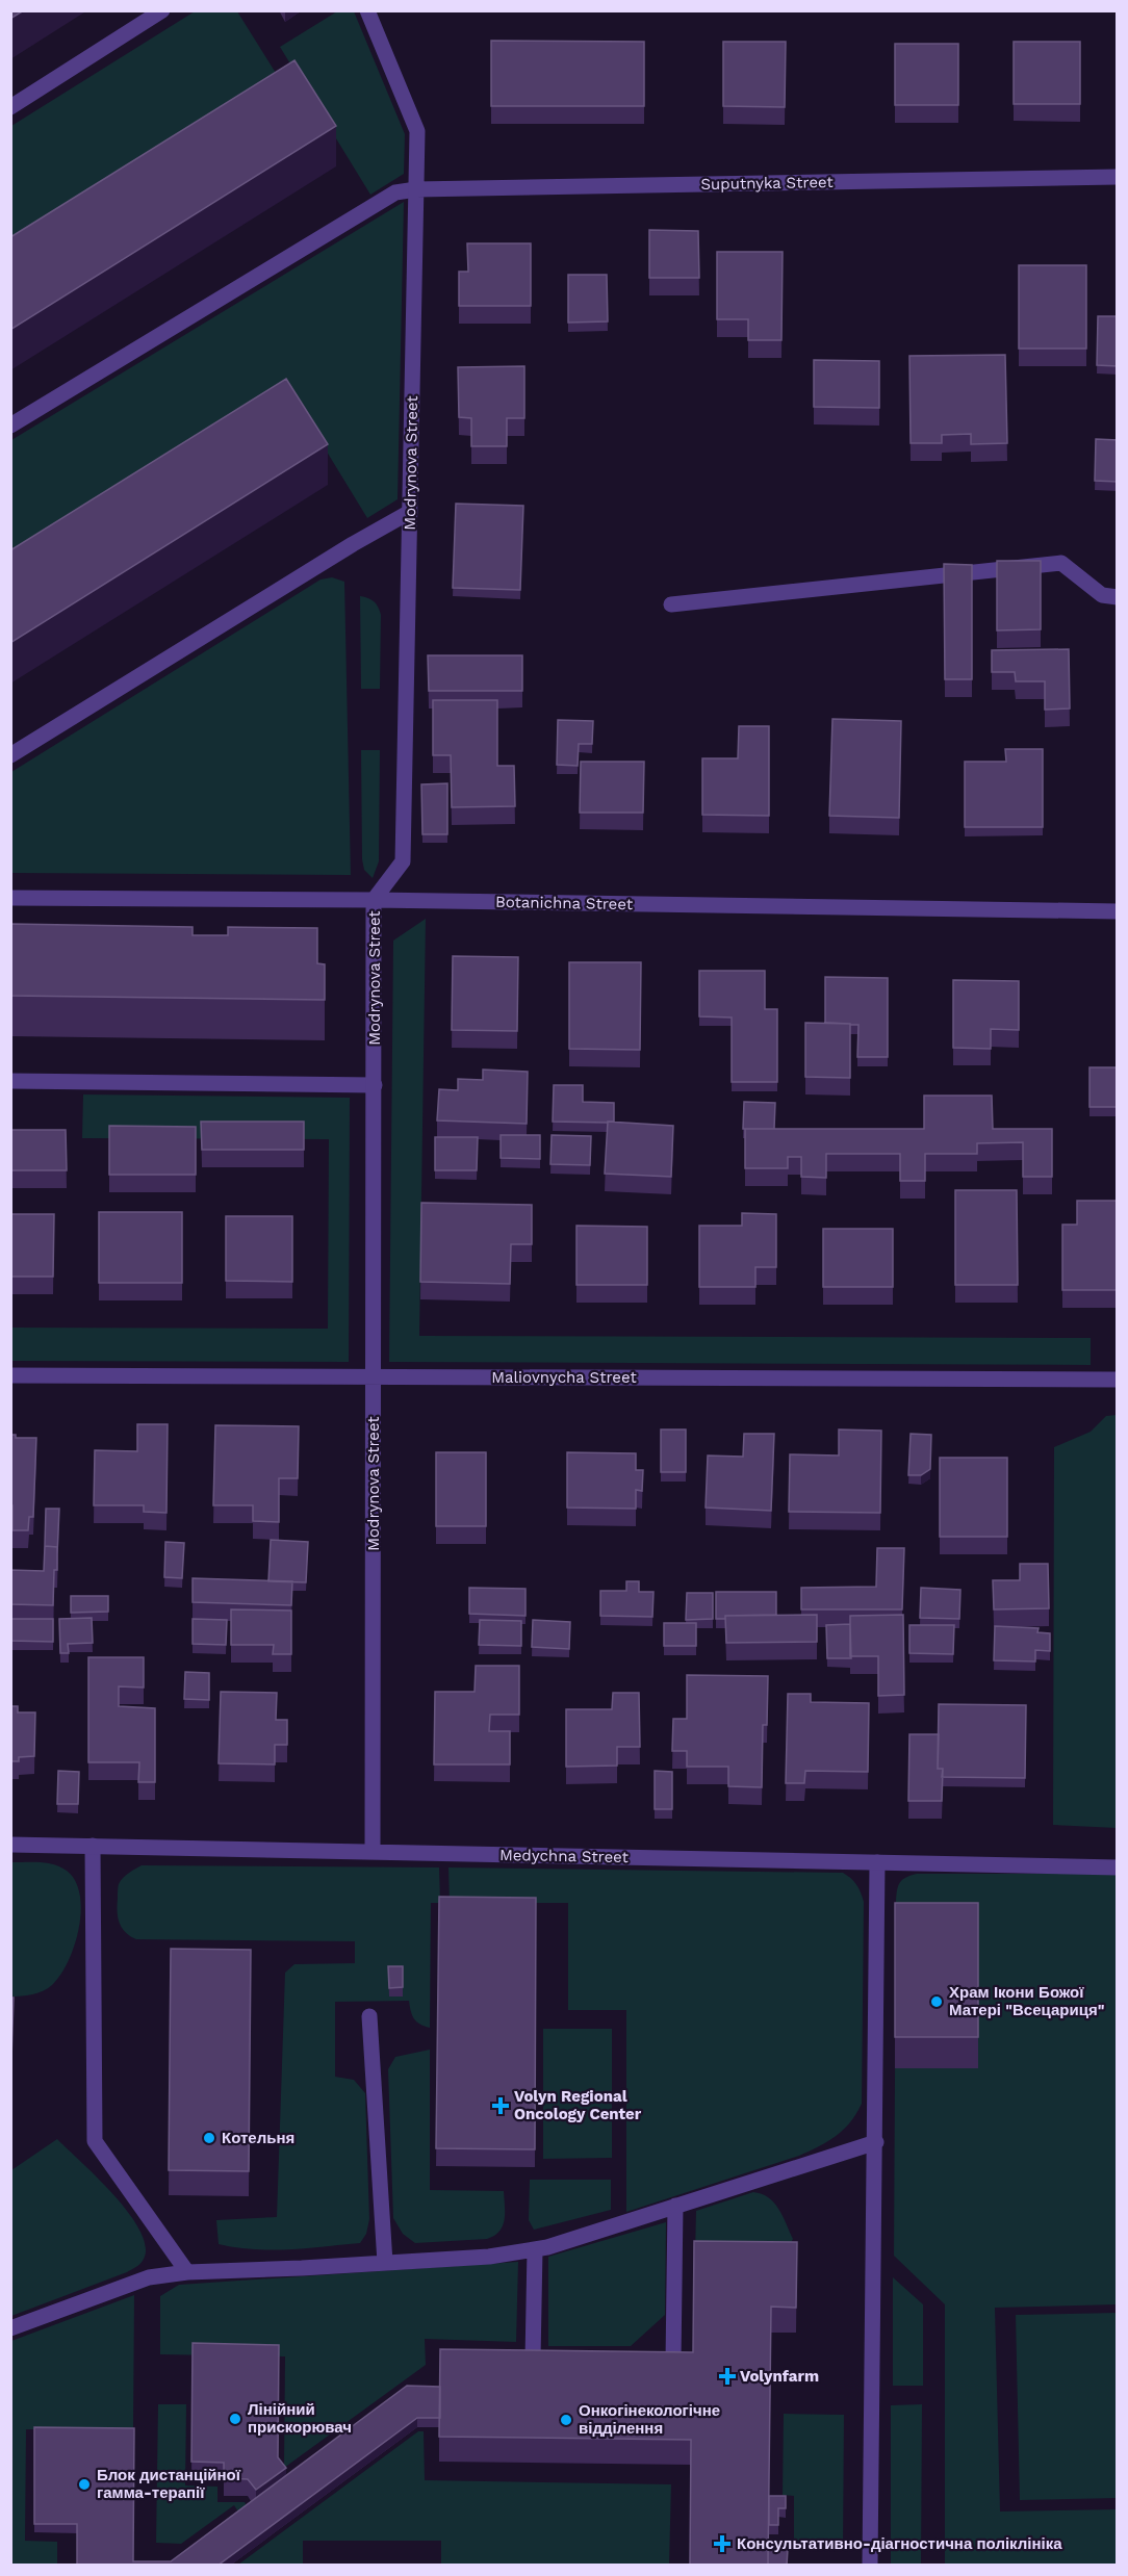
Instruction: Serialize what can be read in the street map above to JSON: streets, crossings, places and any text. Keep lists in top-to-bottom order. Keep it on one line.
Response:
{"streets":{"street":["Suputnyka Street","Modrynova Street","Botanichna Street","Maliovnycha Street","Medychna Street"]},"crossings":[["Suputnyka Street","Modrynova Street"],["Modrynova Street","Botanichna Street"],["Modrynova Street","Maliovnycha Street"],["Modrynova Street","Medychna Street"]],"places":{"other":["Храм Ікони Божої Матері \"Всецариця\"","Котельня","Лінійний прискорювач","Онкогінекологічне відділення","Блок дистанційної гамма-терапії"],"health":["Volyn Regional Oncology Center","Volynfarm","Консультативно-діагностична поліклініка"]}}
